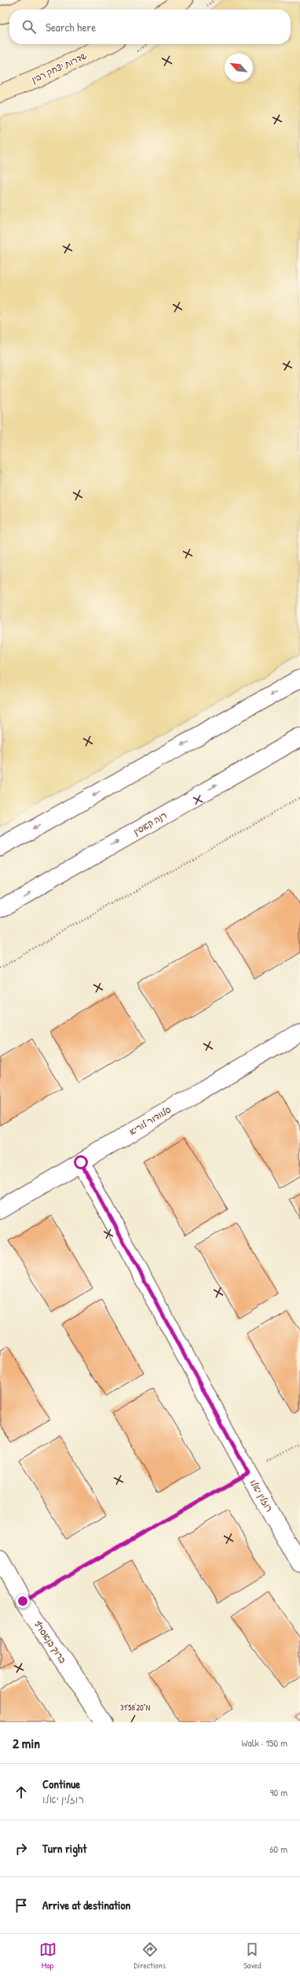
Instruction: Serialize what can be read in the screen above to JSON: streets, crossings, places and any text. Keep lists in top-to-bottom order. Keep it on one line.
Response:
{"streets":{"main road":["שדרות יצחק רבין"],"street":["רנה קאסין","סלוודור לוריא","רוזלין יאלו","ברוך בנאסרף"]},"crossings":[["סלוודור לוריא","רוזלין יאלו"]],"north":"top left","page":{"search":"Search here","heading":["2 min","Walk · 150 m"],"list":[["Continue","רוזלין יאלו","90 m"],["Turn right","60 m"],"Arrive at destination"],"nav":["Map","Directions","Saved"]},"coordinates":["31°58'20\"N"]}
